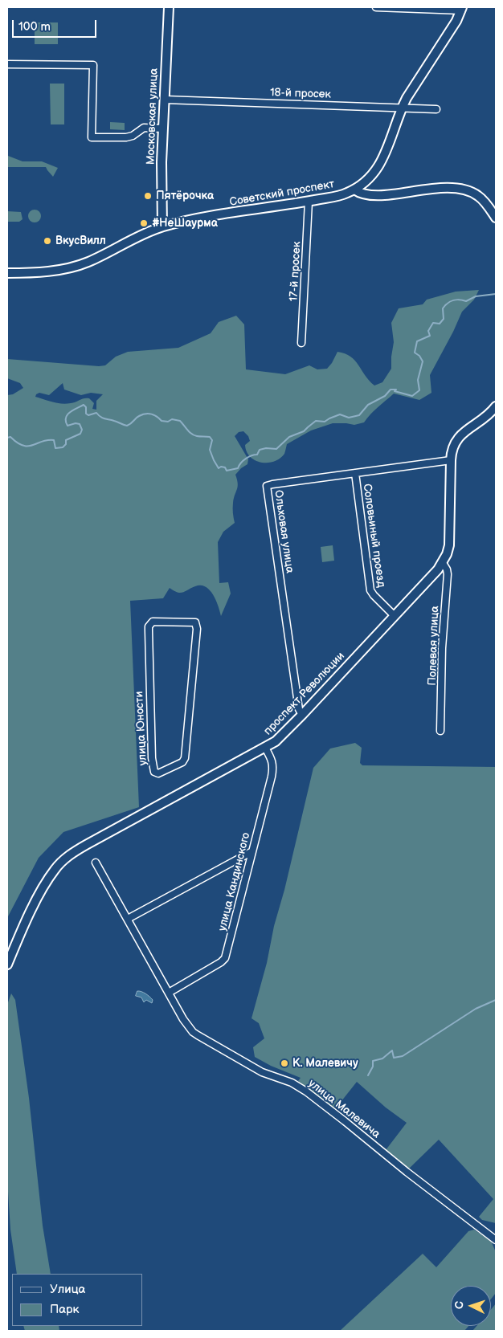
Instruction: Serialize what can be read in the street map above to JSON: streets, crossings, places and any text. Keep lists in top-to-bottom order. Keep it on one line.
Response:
{"streets":{"street":["18-й просек","Московская улица","Советский проспект","17-й просек","Ольховая улица","Соловьиный проезд","Полевая улица","проспект Революции","улица Юности","улица Кандинского","улица Малевича"]},"crossings":[["18-й просек","Московская улица"],["18-й просек","Советский проспект"],["Московская улица","Советский проспект"],["Советский проспект","17-й просек"],["Ольховая улица","Соловьиный проезд"],["Ольховая улица","проспект Революции"],["Соловьиный проезд","проспект Революции"],["Полевая улица","проспект Революции"],["проспект Революции","улица Кандинского"],["улица Кандинского","улица Малевича"]],"places":["Пятёрочка","#НеШаурма","ВкусВилл","К. Малевичу"],"legend":["Улица","Парк"],"scale_bar":"100 m","north":"left"}
